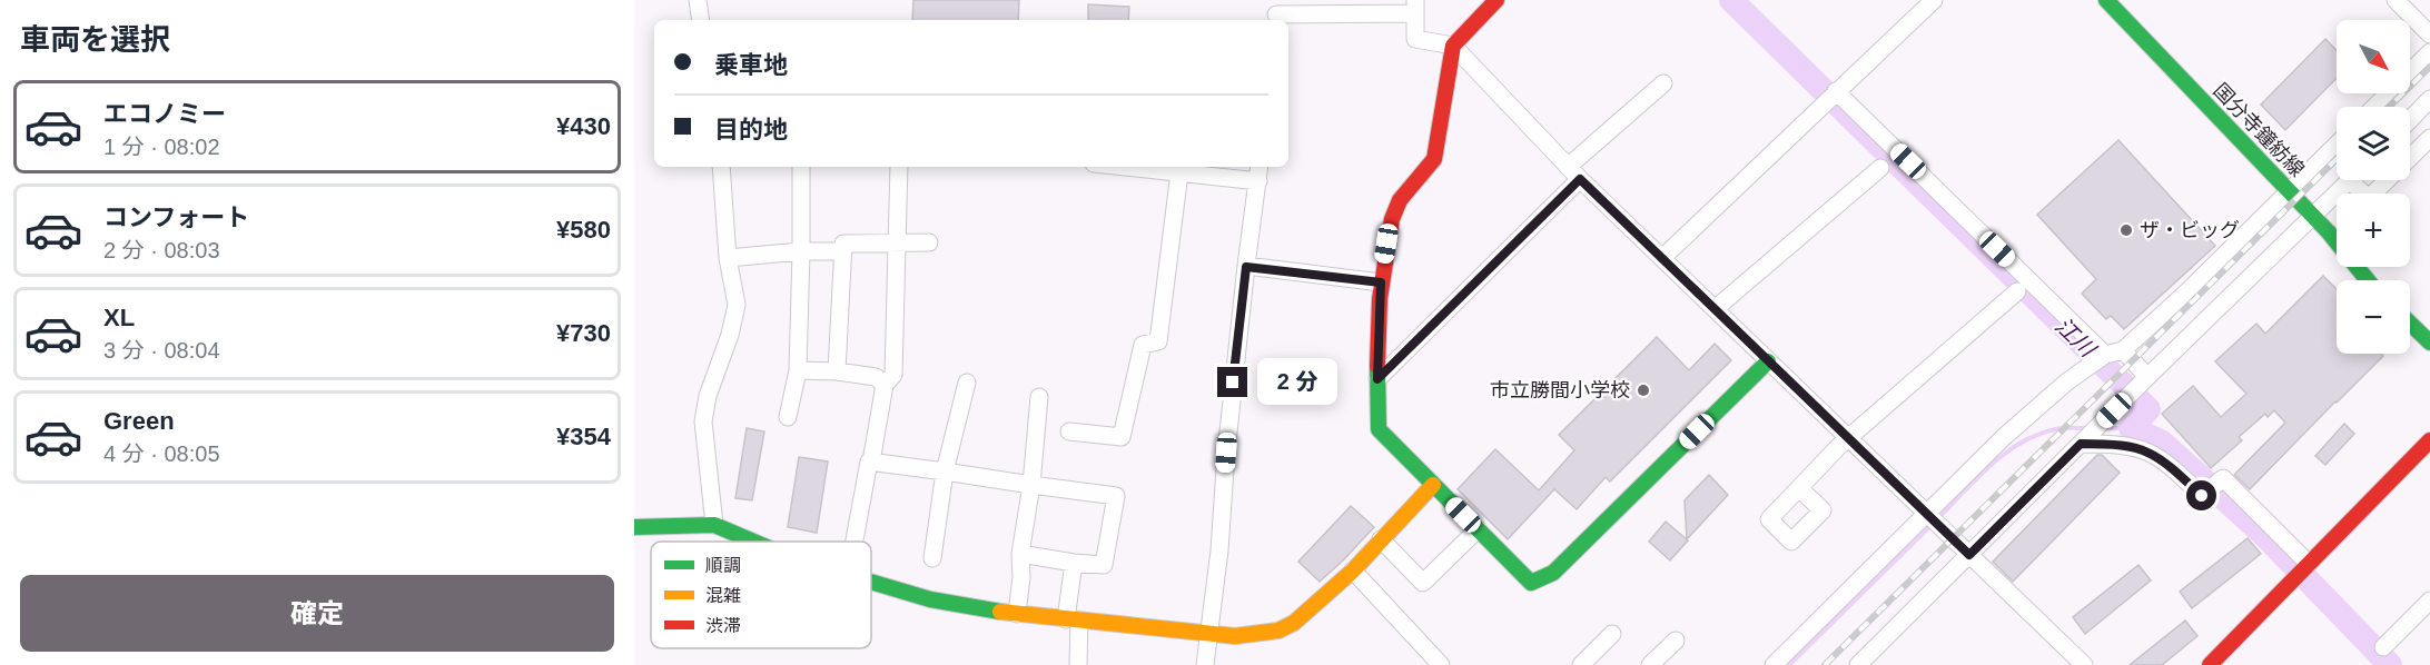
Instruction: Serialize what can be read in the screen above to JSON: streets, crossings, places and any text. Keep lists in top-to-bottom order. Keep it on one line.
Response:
{"streets":{"street":["国分寺鐘紡線"]},"water":["江川"],"places":["ザ・ビッグ","市立勝間小学校"],"legend":["順調","混雑","渋滞"],"north":"bottom right","page":{"heading":"車両を選択","map_buttons":["+","−"],"banner":["乗車地","目的地"],"list":[{"name":"エコノミー","note":"1 分 · 08:02","value":"¥430"},{"name":"コンフォート","note":"2 分 · 08:03","value":"¥580"},{"name":"XL","note":"3 分 · 08:04","value":"¥730"},{"name":"Green","note":"4 分 · 08:05","value":"¥354"}],"bubble":"2 分","buttons":"確定"}}
